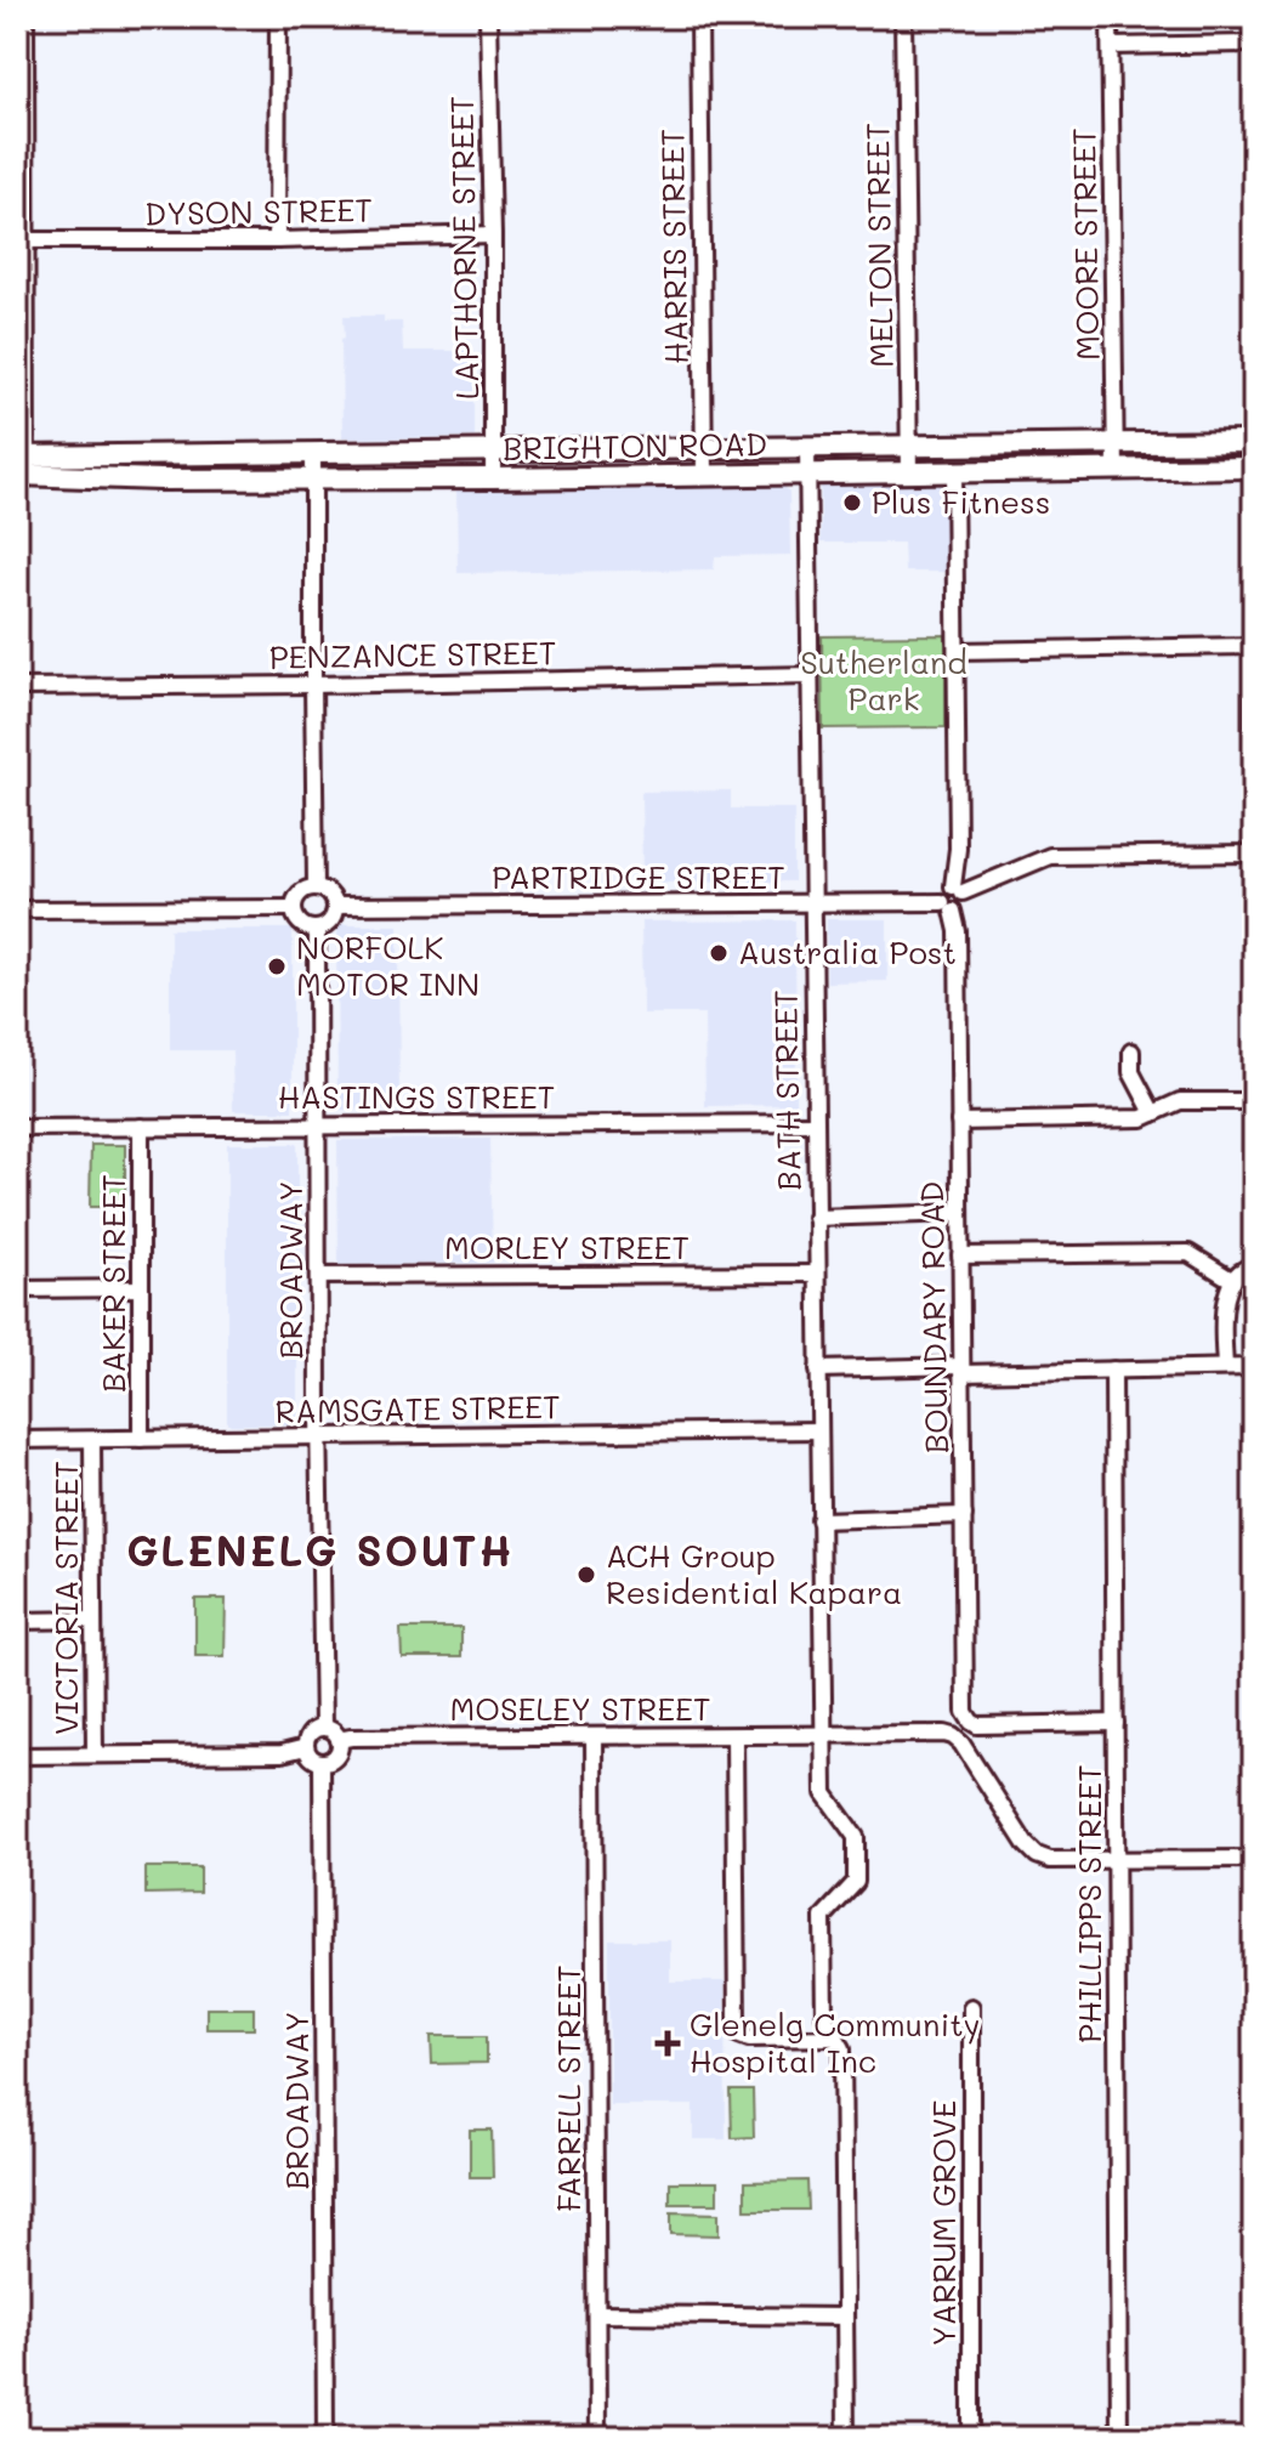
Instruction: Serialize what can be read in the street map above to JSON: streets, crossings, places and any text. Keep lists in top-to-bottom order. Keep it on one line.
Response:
{"streets":{"main road":["BRIGHTON ROAD"],"street":["DYSON STREET","MOORE STREET","MELTON STREET","HARRIS STREET","LAPTHORNE STREET","PENZANCE STREET","PARTRIDGE STREET","BATH STREET","HASTINGS STREET","MORLEY STREET","BROADWAY","BAKER STREET","BOUNDARY ROAD","RAMSGATE STREET","VICTORIA STREET","MOSELEY STREET","PHILLIPPS STREET","FARRELL STREET","YARRUM GROVE"]},"crossings":[["DYSON STREET","LAPTHORNE STREET"],["MOORE STREET","BRIGHTON ROAD"],["MELTON STREET","BRIGHTON ROAD"],["HARRIS STREET","BRIGHTON ROAD"],["LAPTHORNE STREET","BRIGHTON ROAD"],["BRIGHTON ROAD","BATH STREET"],["PENZANCE STREET","BATH STREET"],["PARTRIDGE STREET","BATH STREET"],["PARTRIDGE STREET","BROADWAY"],["PARTRIDGE STREET","BOUNDARY ROAD"],["BATH STREET","HASTINGS STREET"],["BATH STREET","MORLEY STREET"],["BATH STREET","RAMSGATE STREET"],["BATH STREET","MOSELEY STREET"],["HASTINGS STREET","BROADWAY"],["HASTINGS STREET","BAKER STREET"],["MORLEY STREET","BROADWAY"],["BROADWAY","RAMSGATE STREET"],["BROADWAY","MOSELEY STREET"],["BAKER STREET","RAMSGATE STREET"],["BOUNDARY ROAD","PHILLIPPS STREET"],["RAMSGATE STREET","VICTORIA STREET"],["MOSELEY STREET","PHILLIPPS STREET"],["MOSELEY STREET","FARRELL STREET"]],"districts":["GLENELG SOUTH"],"parks":["Sutherland Park"],"places":{"other":["Plus Fitness","Australia Post","NORFOLK MOTOR INN","ACH Group Residential Kapara"],"health":["Glenelg Community Hospital Inc"]}}
